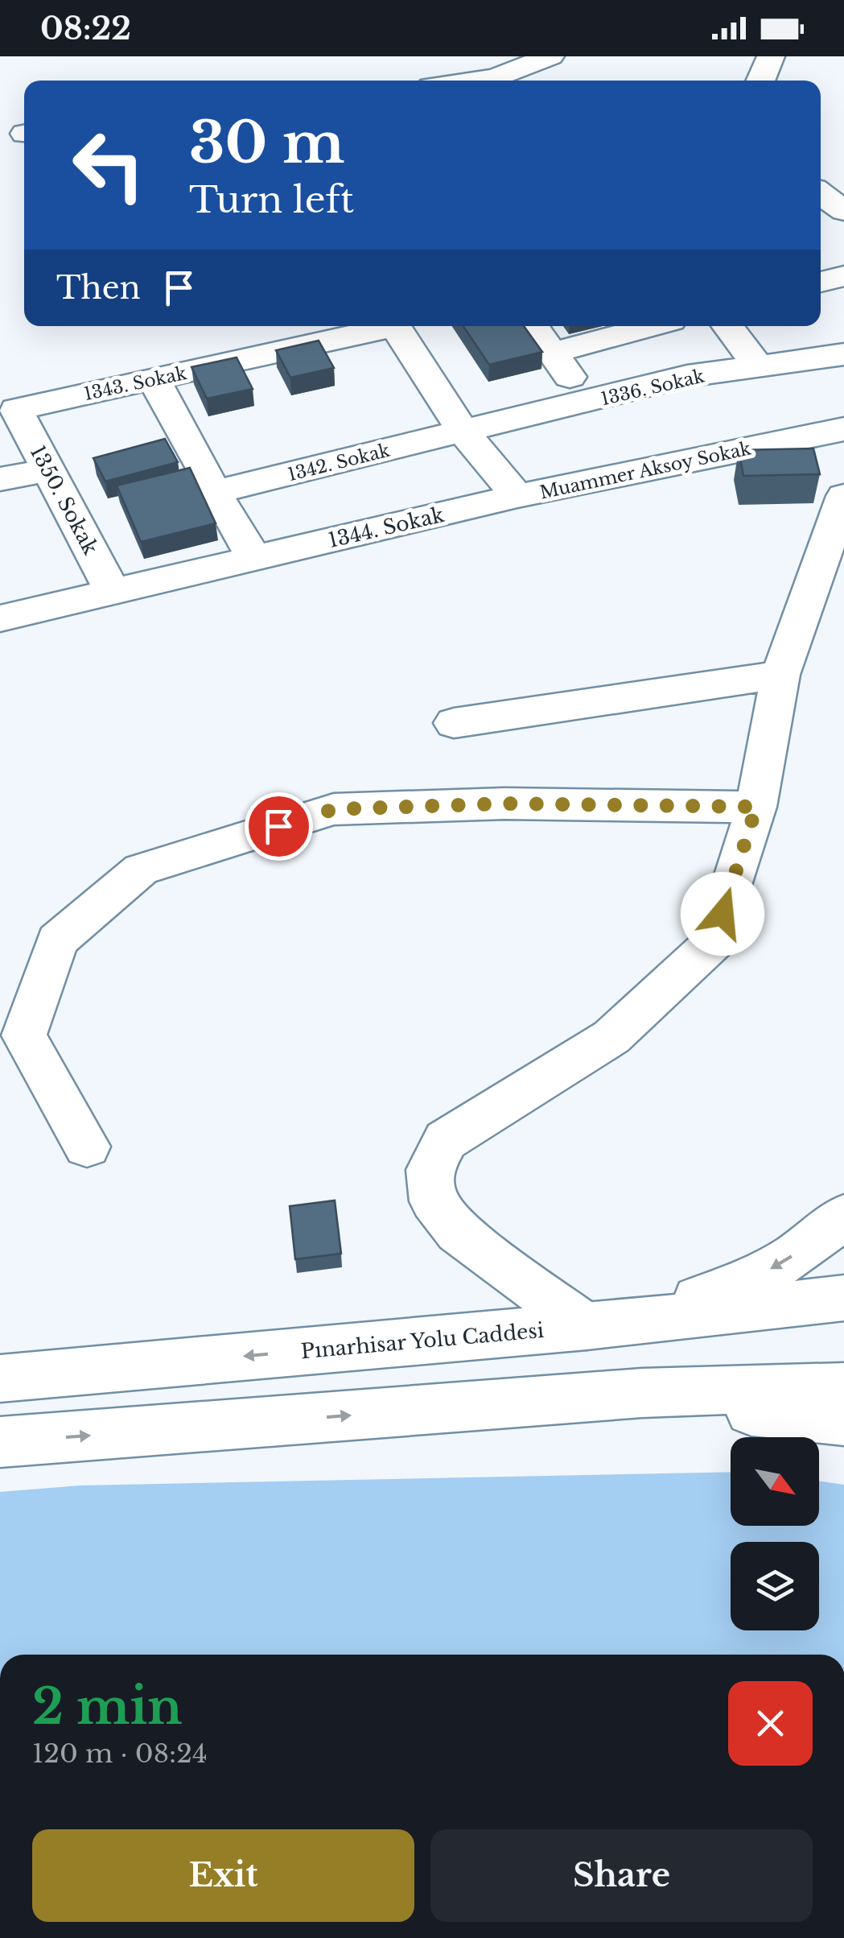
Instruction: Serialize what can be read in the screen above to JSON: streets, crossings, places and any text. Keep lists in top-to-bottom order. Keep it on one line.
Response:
{"streets":{"main road":["1343. Sokak","1336. Sokak","1342. Sokak","Muammer Aksoy Sokak","1350. Sokak","1344. Sokak","Pınarhisar Yolu Caddesi"]},"crossings":[["1343. Sokak","1350. Sokak"],["1336. Sokak","1342. Sokak"],["1336. Sokak","Muammer Aksoy Sokak"],["1342. Sokak","Muammer Aksoy Sokak"],["Muammer Aksoy Sokak","1344. Sokak"],["1350. Sokak","1344. Sokak"]],"north":"bottom right","page":{"status":"08:22","turn":["30 m","Turn left"],"then":"Then","heading":["2 min","120 m · 08:24"],"buttons":["Exit","Share"]}}
